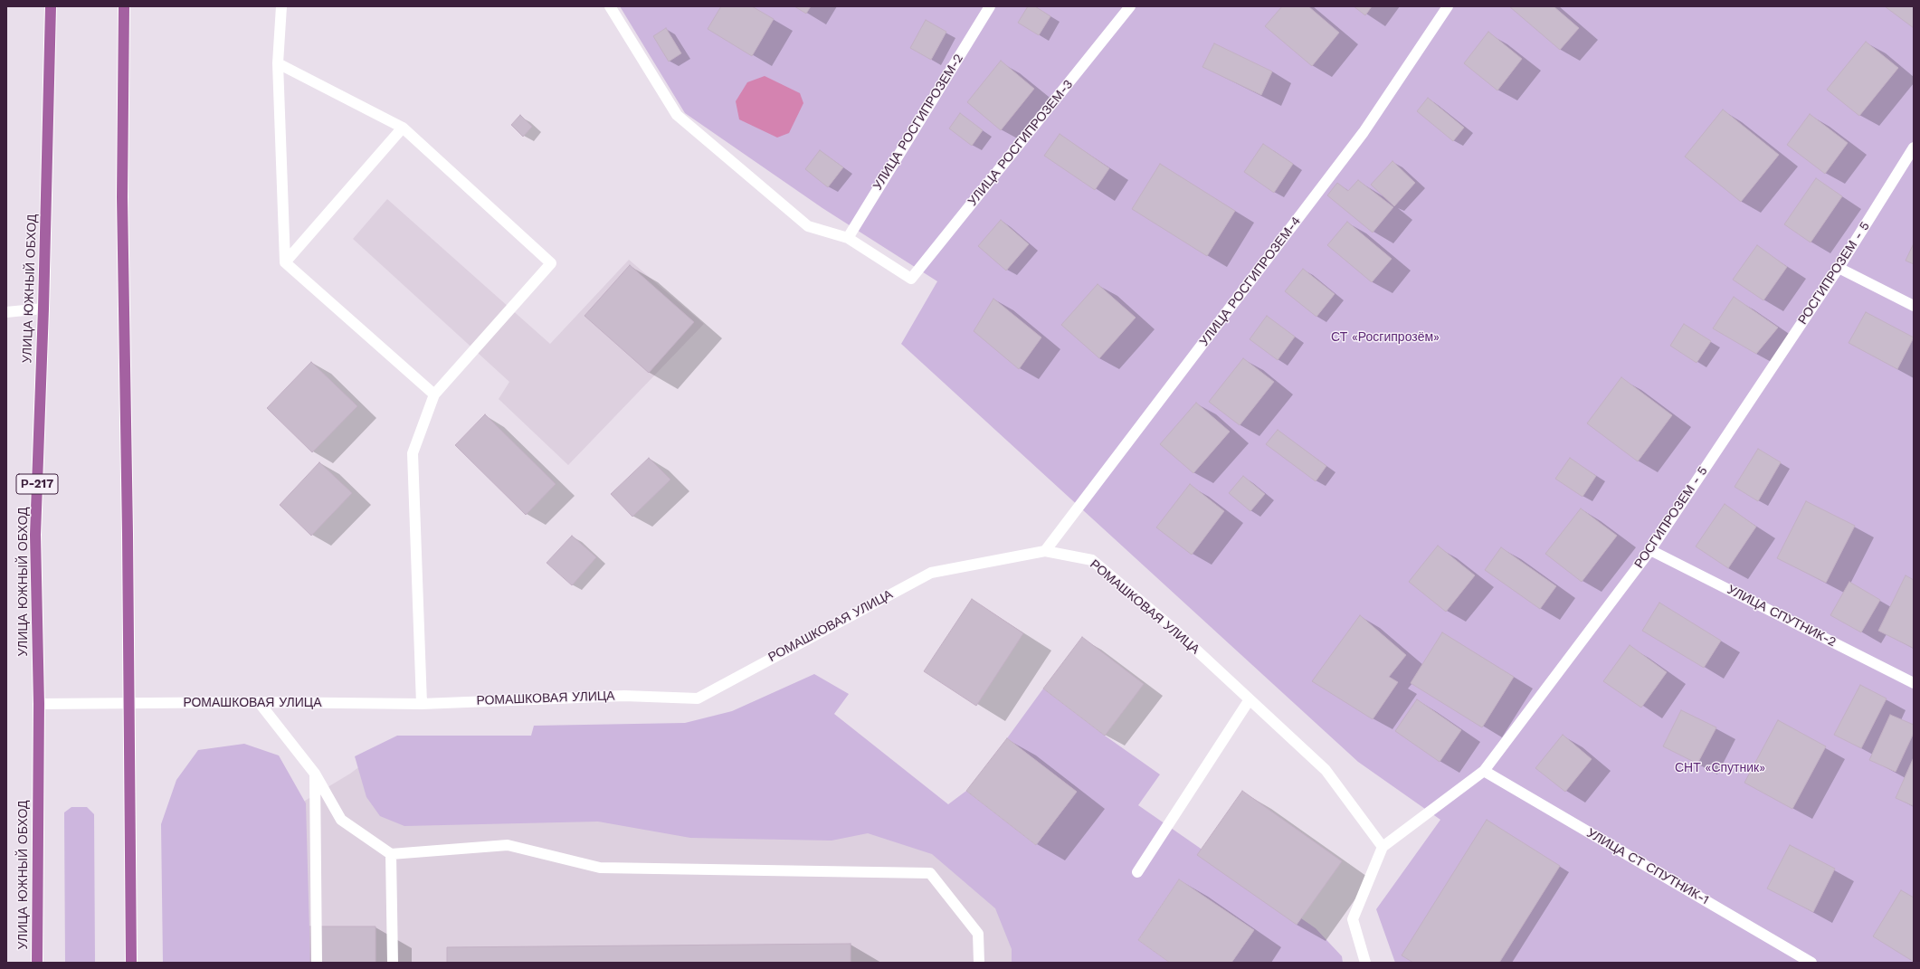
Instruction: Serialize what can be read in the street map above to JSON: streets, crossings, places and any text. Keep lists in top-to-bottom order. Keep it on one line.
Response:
{"streets":{"main road":["УЛИЦА ЮЖНЫЙ ОБХОД","Р-217"],"street":["УЛИЦА РОСГИПРОЗЕМ-2","УЛИЦА РОСГИПРОЗЕМ-3","РОСГИПРОЗЕМ - 5","УЛИЦА РОСГИПРОЗЕМ-4","РОМАШКОВАЯ УЛИЦА","УЛИЦА СПУТНИК-2","УЛИЦА СТ СПУТНИК-1"]},"crossings":[["УЛИЦА РОСГИПРОЗЕМ-2","УЛИЦА РОСГИПРОЗЕМ-3"],["РОСГИПРОЗЕМ - 5","РОМАШКОВАЯ УЛИЦА"],["РОСГИПРОЗЕМ - 5","УЛИЦА СПУТНИК-2"],["РОСГИПРОЗЕМ - 5","УЛИЦА СТ СПУТНИК-1"],["УЛИЦА РОСГИПРОЗЕМ-4","РОМАШКОВАЯ УЛИЦА"],["УЛИЦА ЮЖНЫЙ ОБХОД","РОМАШКОВАЯ УЛИЦА"]],"parks":["СТ «Росгипрозём»","СНТ «Спутник»"]}
